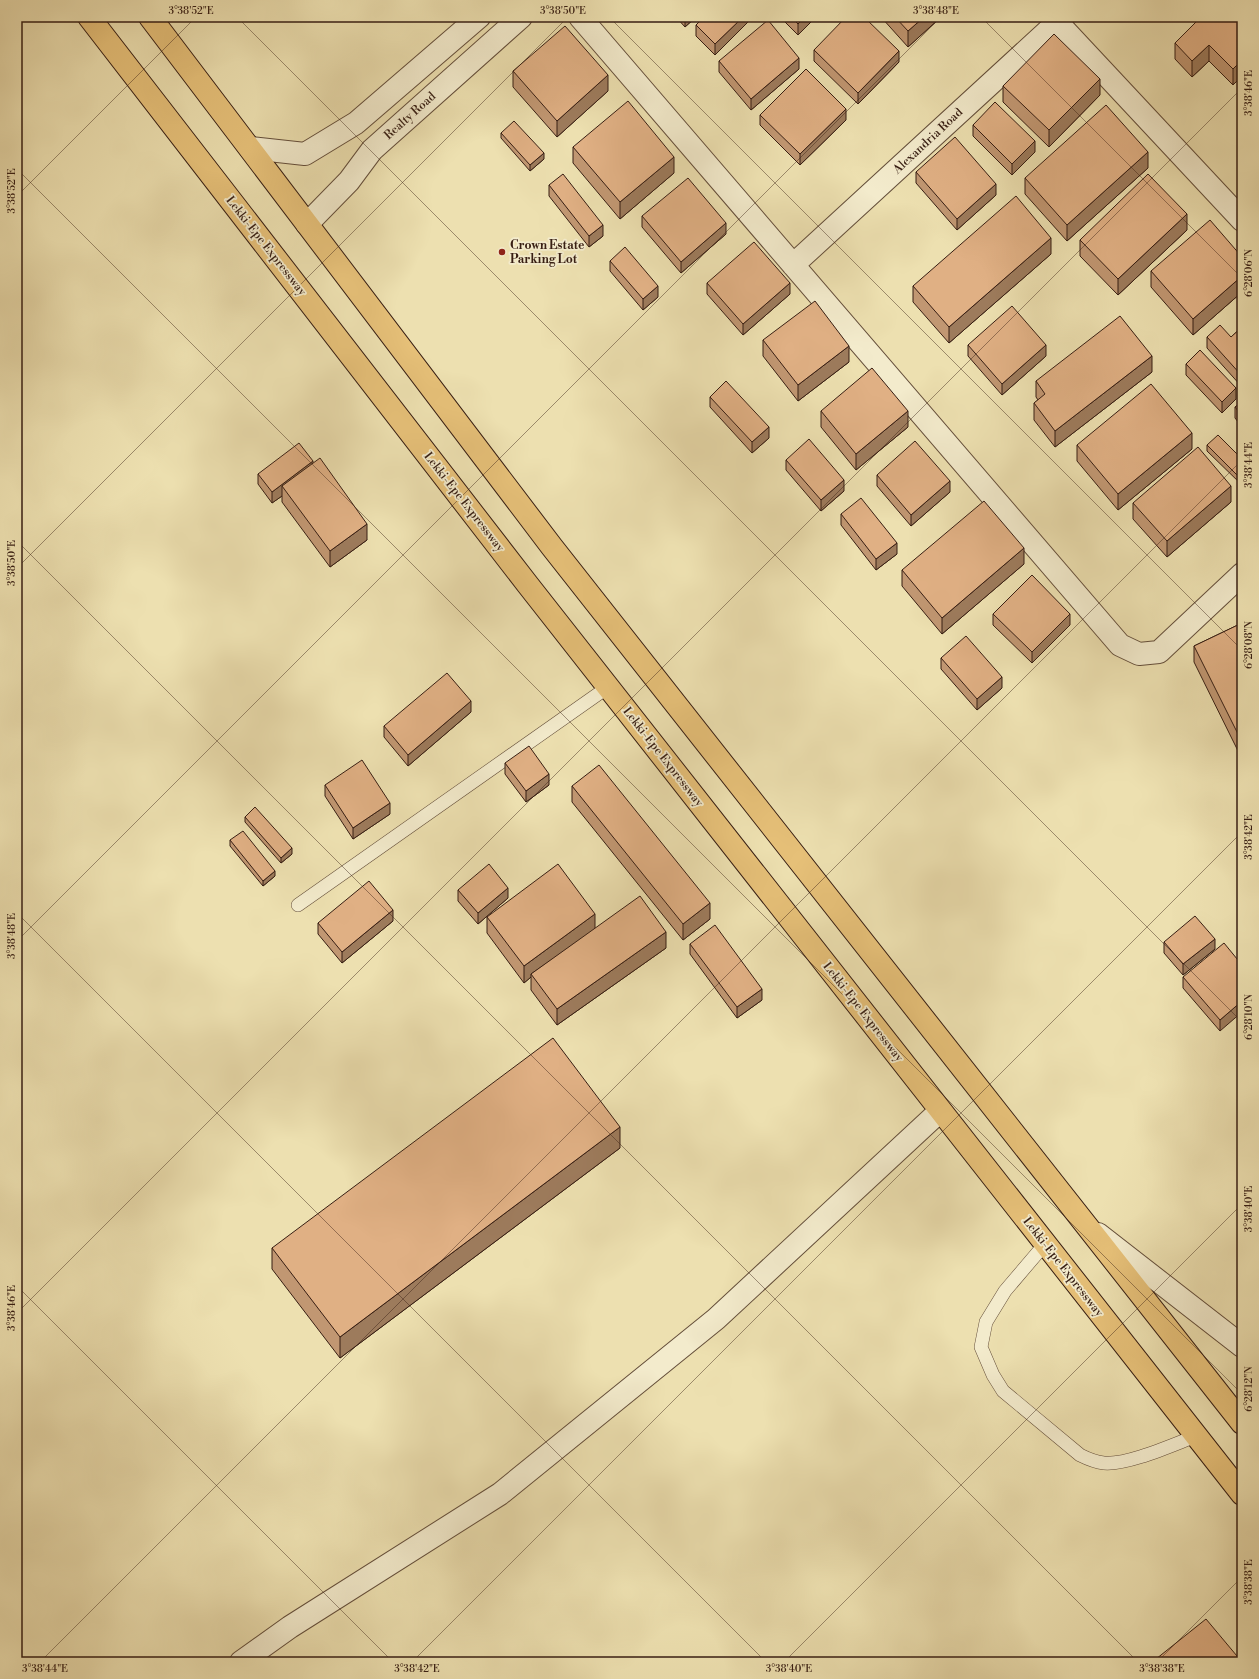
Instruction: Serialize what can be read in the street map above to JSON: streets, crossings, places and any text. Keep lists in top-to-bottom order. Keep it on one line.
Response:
{"streets":{"highway":["Lekki-Epe Expressway"],"street":["Realty Road","Alexandria Road"]},"places":["Crown Estate Parking Lot"],"coordinates":["3°38'52\"E","3°38'50\"E","3°38'48\"E","3°38'46\"E","6°28'06\"N","3°38'44\"E","6°28'08\"N","3°38'42\"E","6°28'10\"N","3°38'40\"E","6°28'12\"N","3°38'38\"E"]}
